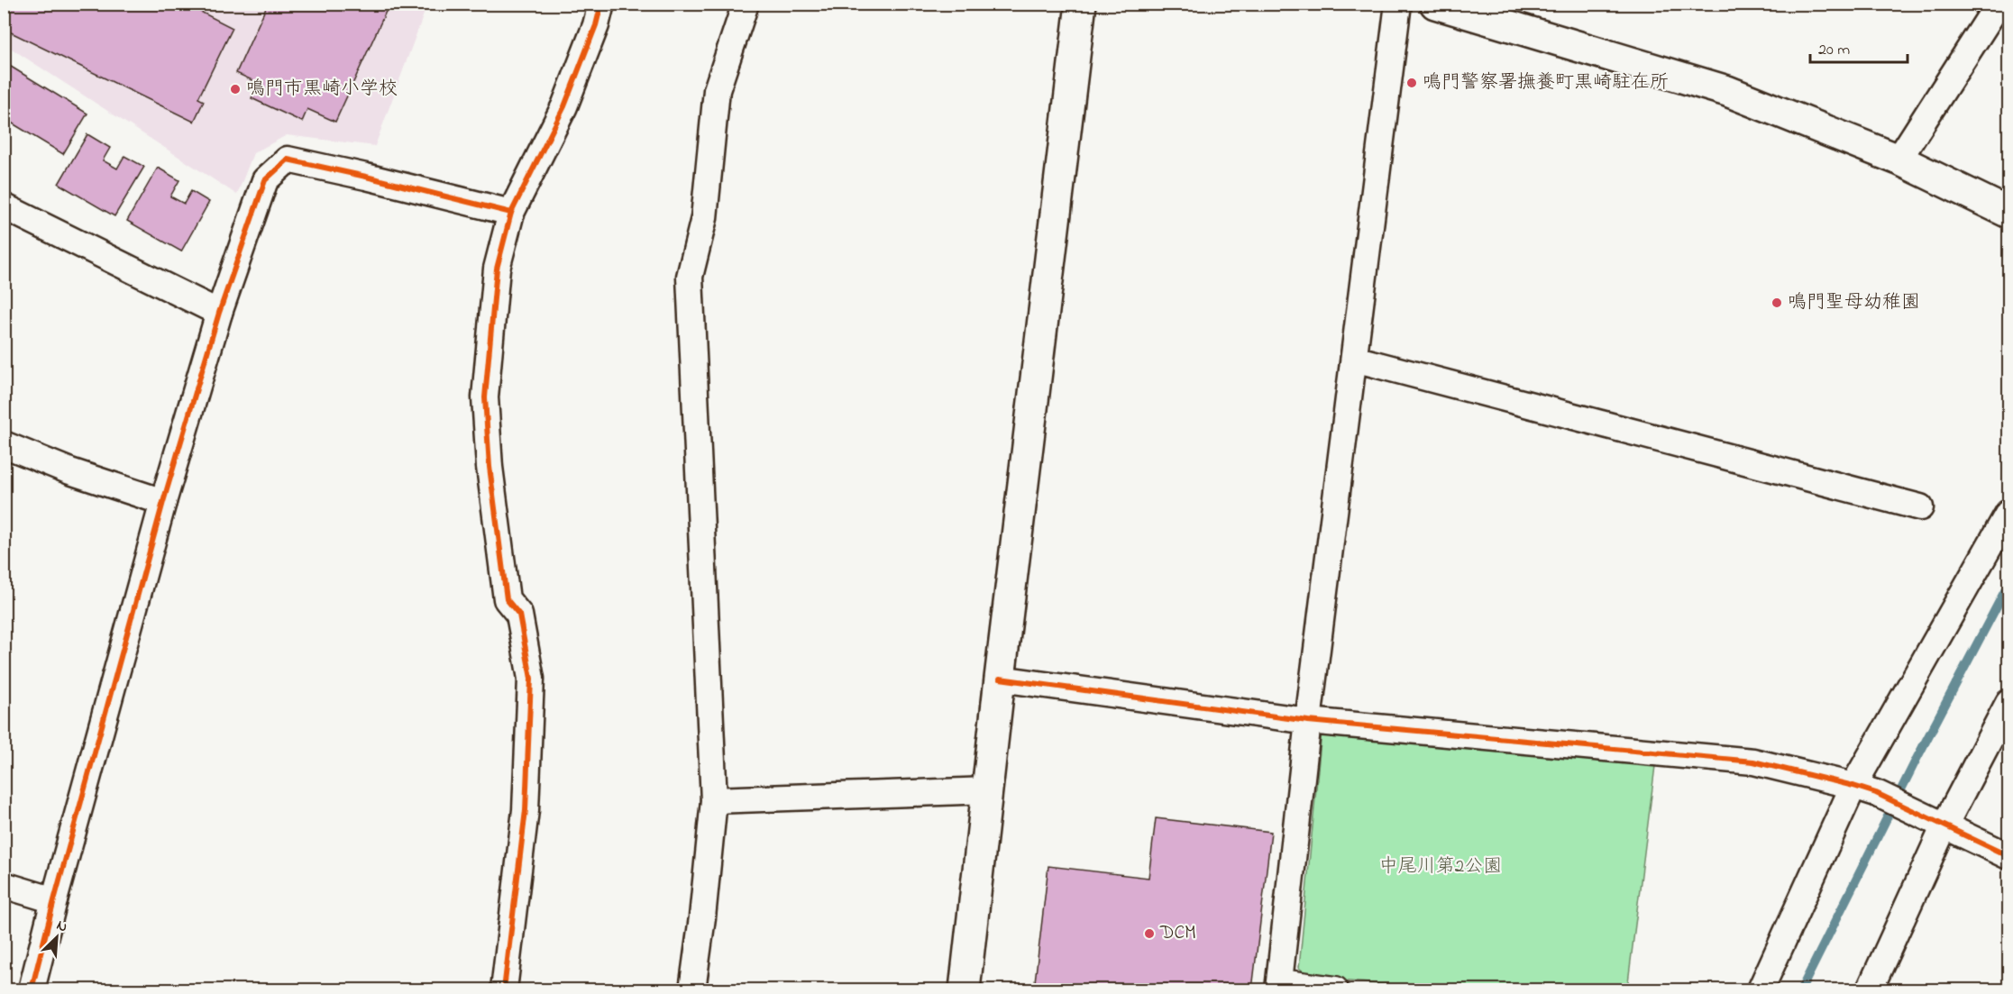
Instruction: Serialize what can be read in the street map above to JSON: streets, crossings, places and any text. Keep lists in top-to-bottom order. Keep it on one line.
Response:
{"parks":["中尾川第2公園"],"places":["鳴門警察署撫養町黒崎駐在所","鳴門市黒崎小学校","鳴門聖母幼稚園","DCM"],"scale_bar":"20 m","north":"top right"}
